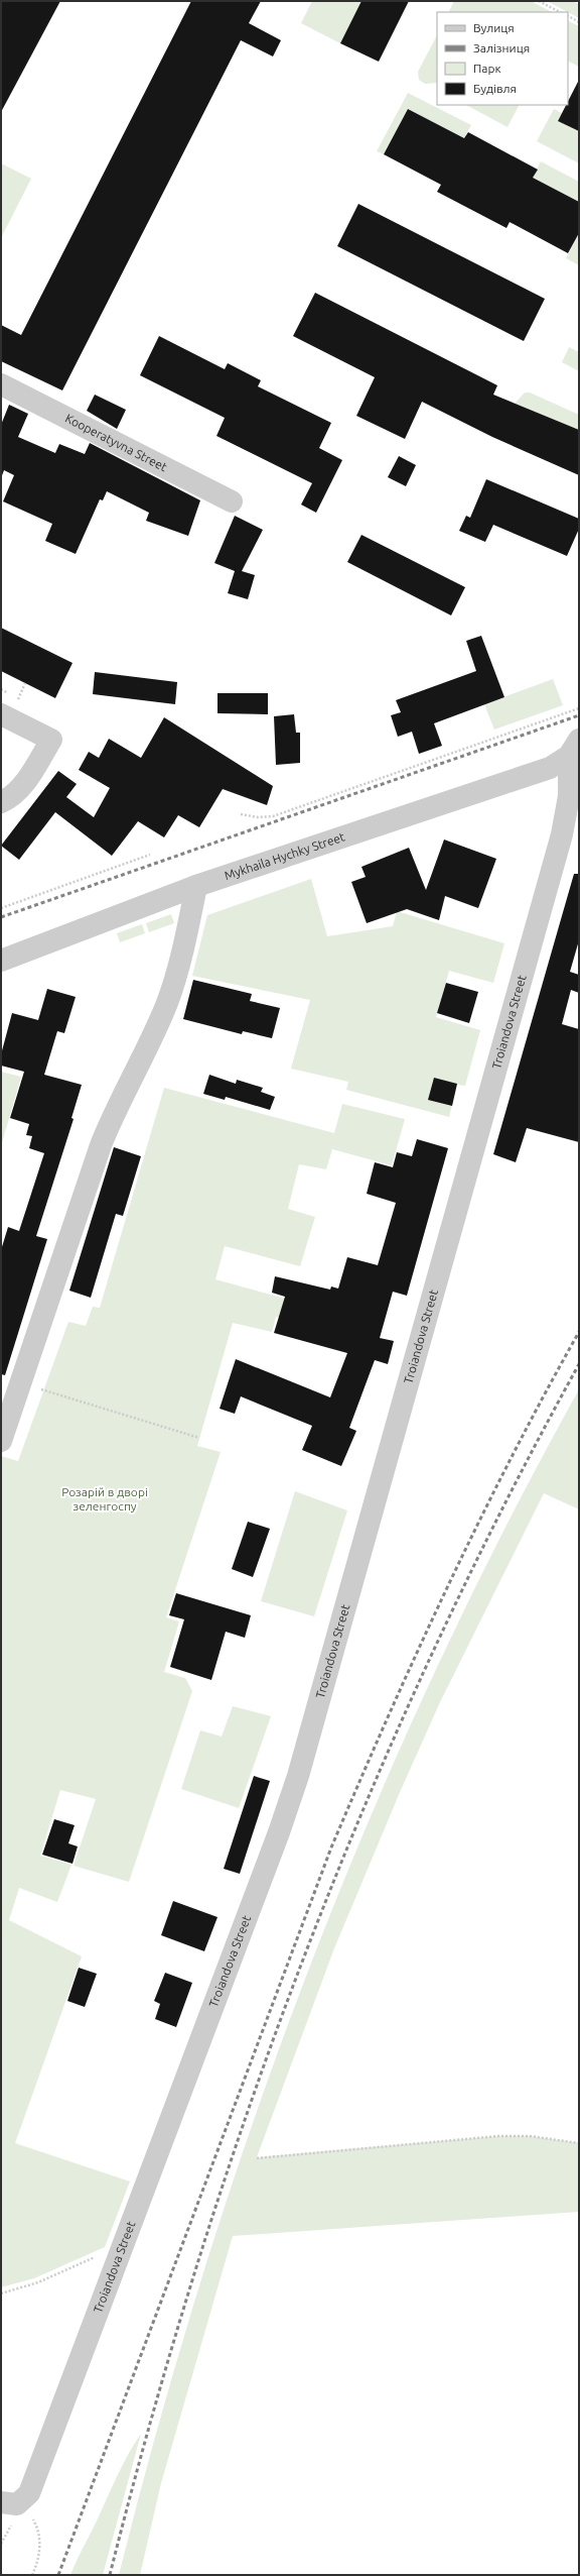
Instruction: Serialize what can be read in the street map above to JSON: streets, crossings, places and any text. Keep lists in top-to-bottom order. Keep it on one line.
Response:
{"streets":{"street":["Kooperatyvna Street","Mykhaila Hychky Street","Troiandova Street"]},"crossings":[["Mykhaila Hychky Street","Troiandova Street"]],"parks":["Розарій в дворі зеленгоспу"],"legend":["Вулиця","Залізниця","Парк","Будівля"]}
